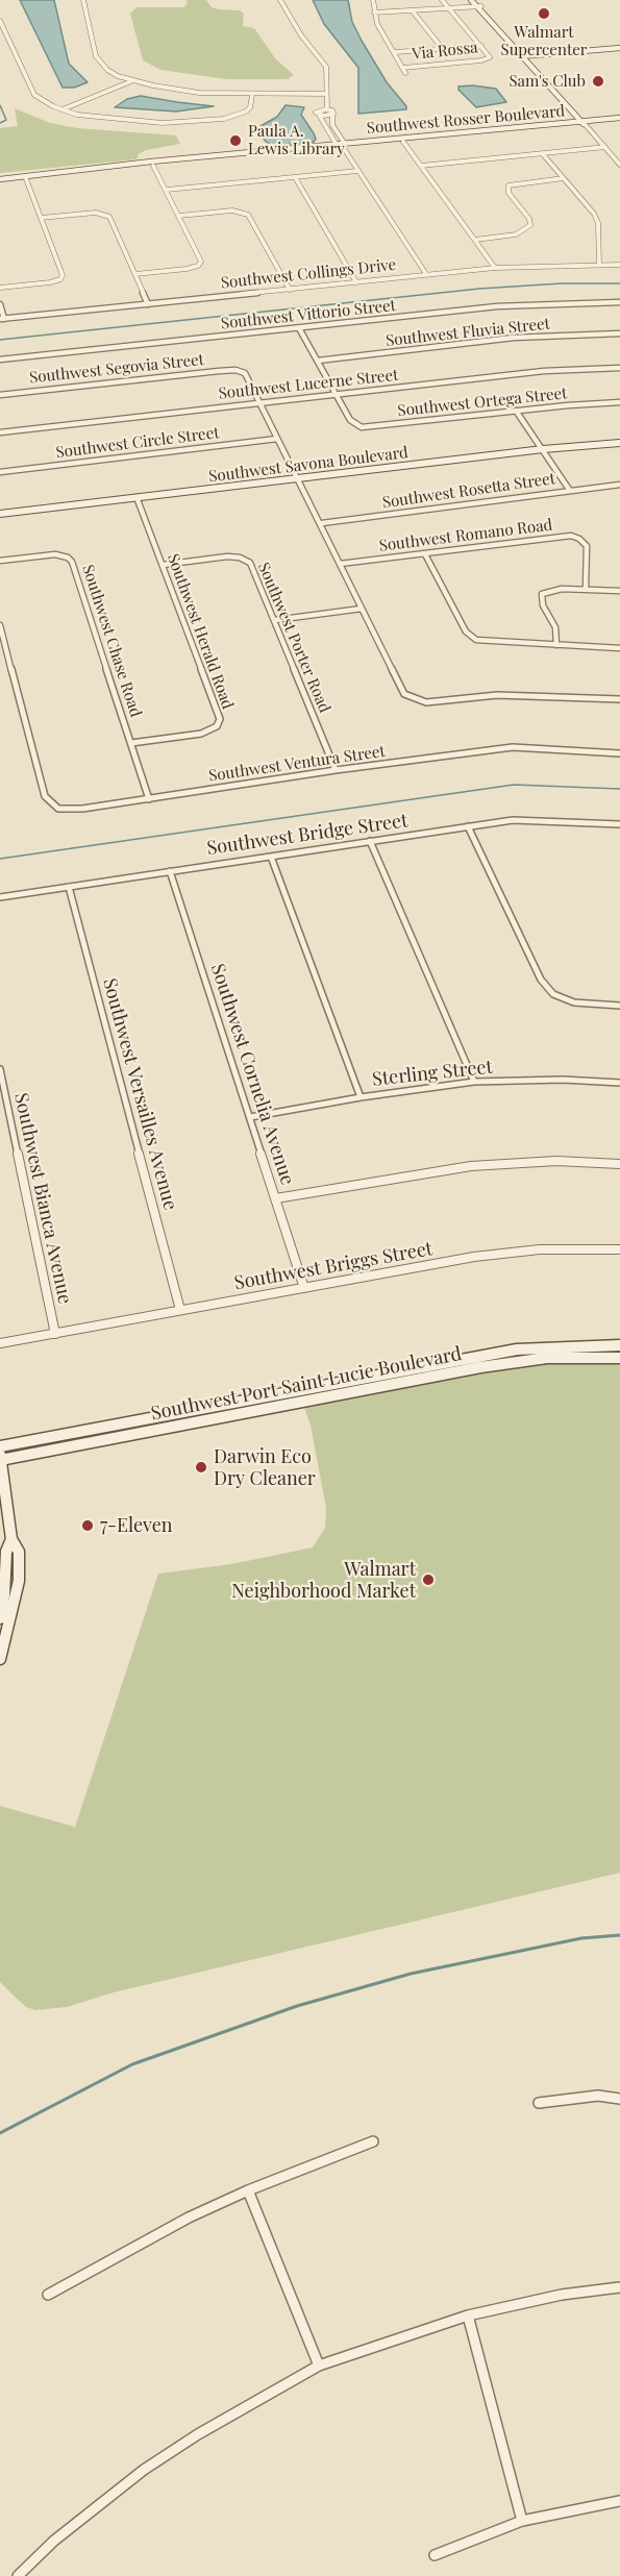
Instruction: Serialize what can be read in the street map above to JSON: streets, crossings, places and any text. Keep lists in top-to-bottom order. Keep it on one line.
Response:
{"streets":{"street":["Via Rossa","Southwest Rosser Boulevard","Southwest Collings Drive","Southwest Vittorio Street","Southwest Fluvia Street","Southwest Segovia Street","Southwest Lucerne Street","Southwest Ortega Street","Southwest Circle Street","Southwest Savona Boulevard","Southwest Rosetta Street","Southwest Romano Road","Southwest Herald Road","Southwest Porter Road","Southwest Chase Road","Southwest Ventura Street","Southwest Bridge Street","Sterling Street","Southwest Cornelia Avenue","Southwest Versailles Avenue","Southwest Bianca Avenue","Southwest Briggs Street","Southwest Port Saint Lucie Boulevard"]},"crossings":[["Southwest Segovia Street","Southwest Lucerne Street"],["Southwest Lucerne Street","Southwest Ortega Street"],["Southwest Savona Boulevard","Southwest Herald Road"],["Southwest Herald Road","Southwest Porter Road"],["Southwest Herald Road","Southwest Chase Road"],["Southwest Porter Road","Southwest Ventura Street"],["Southwest Chase Road","Southwest Ventura Street"],["Southwest Bridge Street","Southwest Cornelia Avenue"],["Southwest Bridge Street","Southwest Versailles Avenue"],["Sterling Street","Southwest Cornelia Avenue"],["Southwest Cornelia Avenue","Southwest Briggs Street"],["Southwest Versailles Avenue","Southwest Briggs Street"],["Southwest Bianca Avenue","Southwest Briggs Street"]],"places":["Walmart Supercenter","Sam's Club","Paula A. Lewis Library","Darwin Eco Dry Cleaner","7-Eleven","Walmart Neighborhood Market"]}
